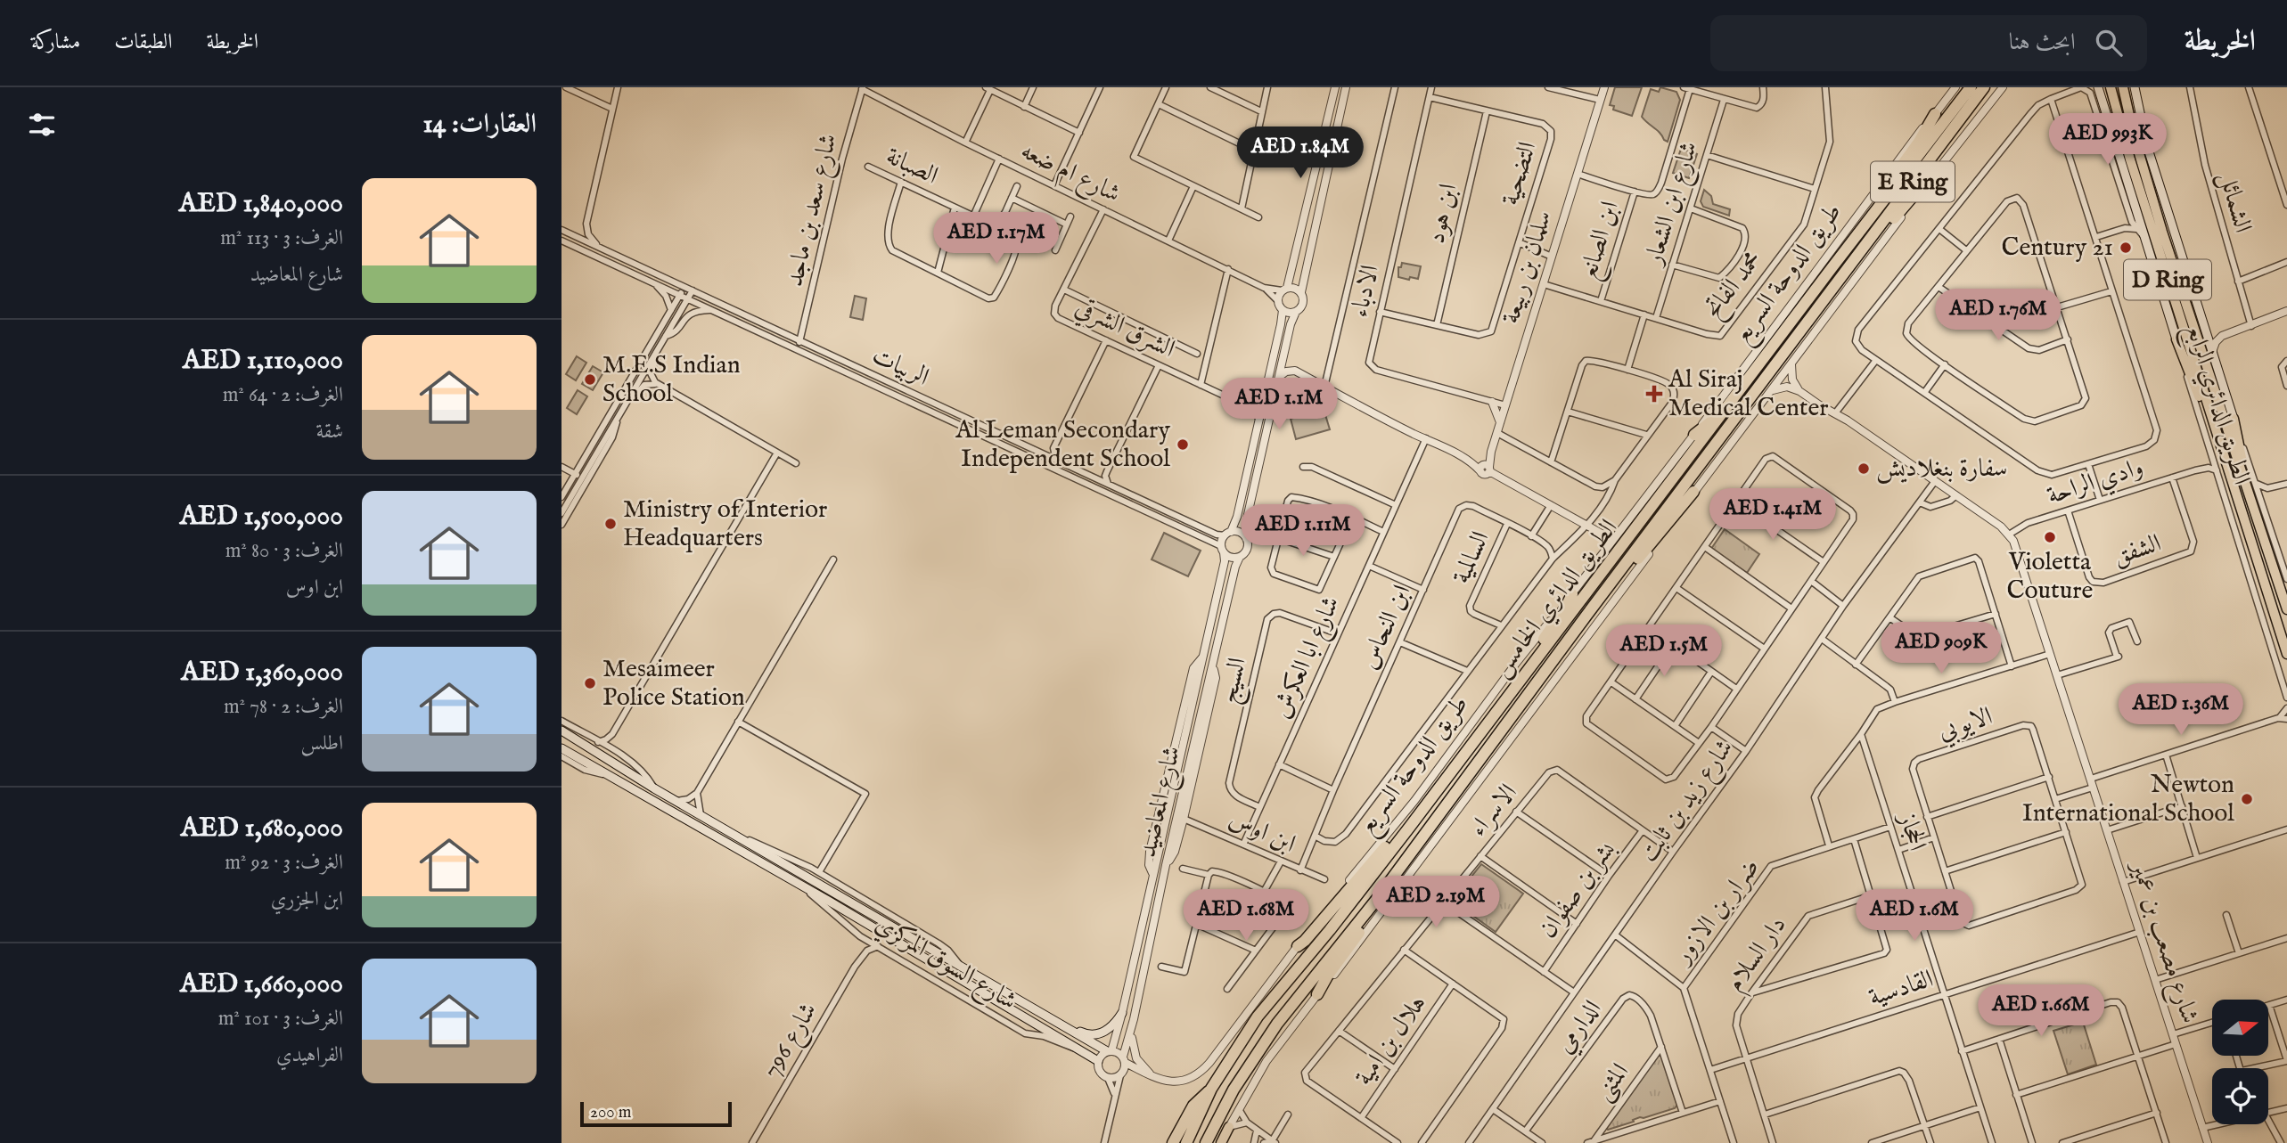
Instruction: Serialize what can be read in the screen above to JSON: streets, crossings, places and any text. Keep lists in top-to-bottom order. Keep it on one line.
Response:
{"streets":{"highway":["E Ring","الطريق الدائري الخامس"],"main road":["D Ring","الطريق الدائري الرابع","شارع السوق المركزي"],"street":["الصبانة","شارع ام ضعه","التضحية","الشمائل","شارع ابن الشعار","شارع سعد بن ماجد","ابن هود","ابن الصانع","سلمان بن ربيعة","طريق الدوحة السريع","محمد الفاتح","الادباء","الشرق الشرقي","الربيات","وادي الراحة","الشفق","السالمية","ابن النحاس","شارع ابا العكرش","السيج","الايوبي","شارع زيد بن ثابت","شارع المعاضيد","الاسراء","ابن اوس","الحجاز","بشر بن صفوان","ضرار بن الازور","شارع مصعب بن عمير","دار السلام","القادسية","الدارمي","شارع 796","هلال بن امية","المثنى"]},"crossings":[["شارع ام ضعه","شارع سعد بن ماجد"],["التضحية","ابن هود"],["التضحية","سلمان بن ربيعة"],["التضحية","الادباء"],["شارع ابن الشعار","محمد الفاتح"],["شارع سعد بن ماجد","الربيات"],["ابن الصانع","محمد الفاتح"],["سلمان بن ربيعة","محمد الفاتح"],["سلمان بن ربيعة","الادباء"],["طريق الدوحة السريع","شارع المعاضيد"],["طريق الدوحة السريع","شارع السوق المركزي"],["الربيات","شارع المعاضيد"],["الطريق الدائري الرابع","وادي الراحة"],["وادي الراحة","الشفق"],["وادي الراحة","شارع مصعب بن عمير"],["السالمية","ابن النحاس"],["ابن النحاس","ابن اوس"],["شارع ابا العكرش","السيج"],["شارع ابا العكرش","ابن اوس"],["شارع زيد بن ثابت","الاسراء"],["شارع زيد بن ثابت","شارع مصعب بن عمير"],["شارع المعاضيد","شارع السوق المركزي"],["الاسراء","بشر بن صفوان"],["الاسراء","هلال بن امية"],["الحجاز","ضرار بن الازور"],["الحجاز","القادسية"],["شارع مصعب بن عمير","القادسية"],["دار السلام","القادسية"],["شارع السوق المركزي","شارع 796"],["الدارمي","المثنى"]],"places":{"other":["Century 21","M.E.S Indian School","Al Leman Secondary Independent School","سفارة بنغلاديش","Ministry of Interior Headquarters","Violetta Couture","Mesaimeer Police Station","Newton International School"],"health":["Al Siraj Medical Center"]},"scale_bar":"200 m","north":"right","page":{"header":"الخريطة","search":"ابحث هنا","nav":["الخريطة","الطبقات","مشاركة"],"heading":"العقارات: 14","price":["AED 993K","AED 1.84M","AED 1.17M","AED 1.76M","AED 1.1M","AED 1.41M","AED 1.11M","AED 909K","AED 1.5M","AED 1.36M","AED 2.19M","AED 1.68M","AED 1.6M","AED 1.66M"],"list":[{"name":"AED 1,840,000","note":"الغرف: 3 · 113 m² · شارع المعاضيد"},{"name":"AED 1,110,000","note":"الغرف: 2 · 64 m² · شقة"},{"name":"AED 1,500,000","note":"الغرف: 3 · 80 m² · ابن اوس"},{"name":"AED 1,360,000","note":"الغرف: 2 · 78 m² · اطلس"},{"name":"AED 1,680,000","note":"الغرف: 3 · 92 m² · ابن الجزري"},{"name":"AED 1,660,000","note":"الغرف: 3 · 101 m² · الفراهيدي"}],"scale":"200 m"}}
